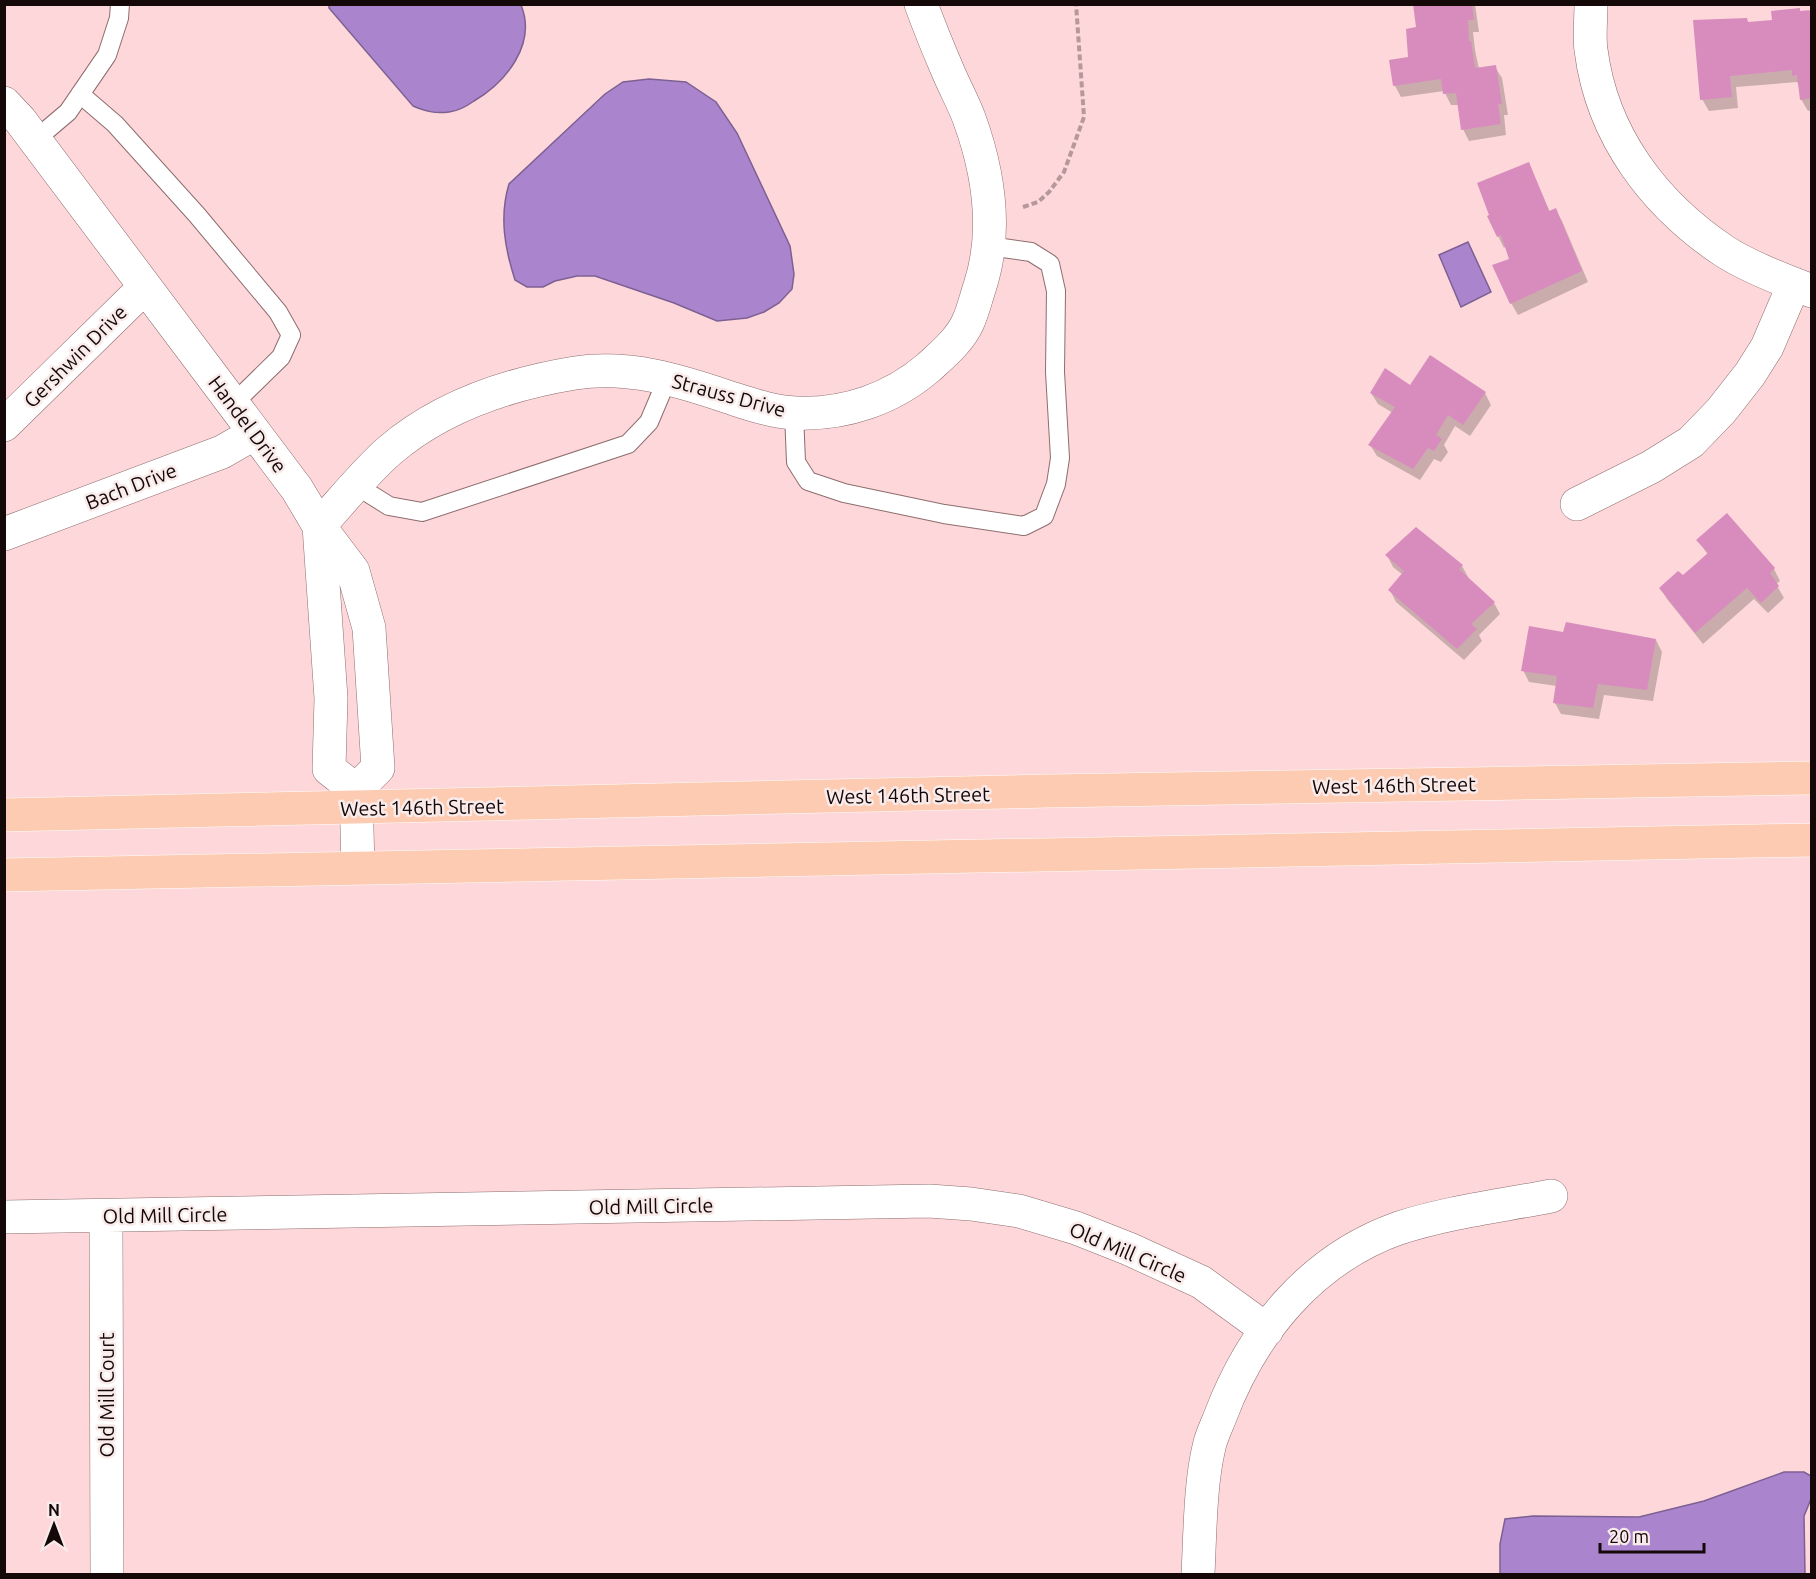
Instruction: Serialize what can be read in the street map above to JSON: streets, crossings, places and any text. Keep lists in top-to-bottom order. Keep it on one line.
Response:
{"streets":{"main road":["West 146th Street"],"street":["Gershwin Drive","Strauss Drive","Handel Drive","Bach Drive","Old Mill Circle","Old Mill Court"]},"crossings":[["Gershwin Drive","Handel Drive"],["Strauss Drive","Handel Drive"],["Handel Drive","Bach Drive"],["Handel Drive","West 146th Street"],["Old Mill Circle","Old Mill Court"]],"scale_bar":"20 m","north":"top"}
